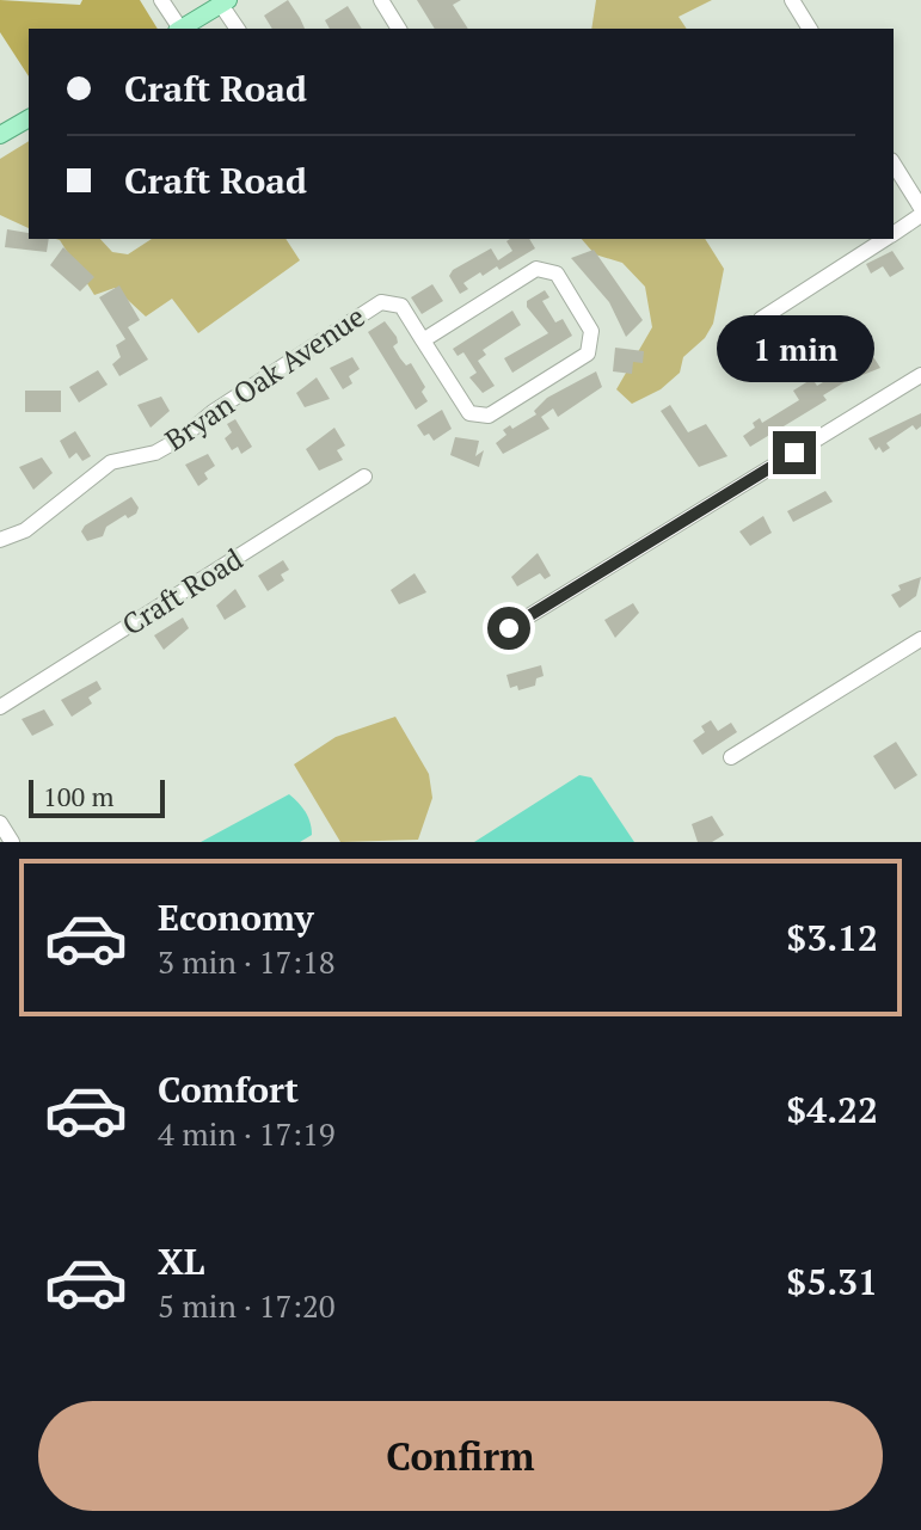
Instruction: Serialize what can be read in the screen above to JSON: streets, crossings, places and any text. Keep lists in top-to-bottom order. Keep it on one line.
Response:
{"streets":{"street":["Bryan Oak Avenue","Craft Road"]},"scale_bar":"100 m","page":{"banner":["Craft Road","Craft Road"],"bubble":"1 min","scale":"100 m","list":[{"name":"Economy","note":"3 min · 17:18","value":"$3.12"},{"name":"Comfort","note":"4 min · 17:19","value":"$4.22"},{"name":"XL","note":"5 min · 17:20","value":"$5.31"}],"buttons":"Confirm"}}
